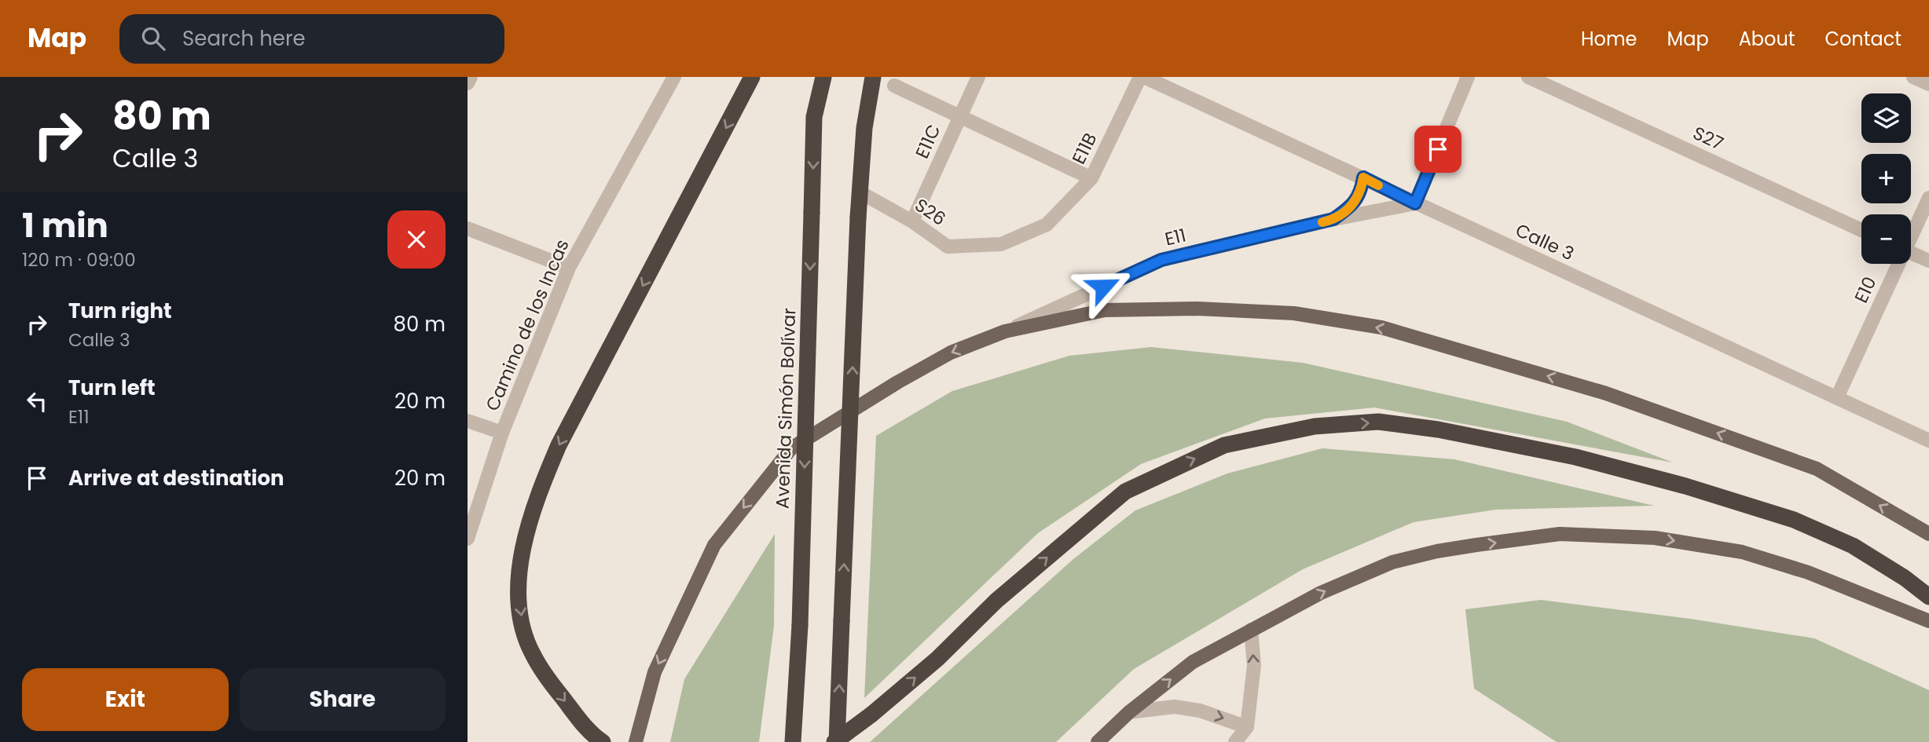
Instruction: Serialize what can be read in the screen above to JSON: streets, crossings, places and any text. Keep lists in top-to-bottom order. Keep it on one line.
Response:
{"streets":{"highway":["Avenida Simón Bolívar"],"street":["S27","E11C","E11B","S26","E11","Calle 3","E10","Camino de los Incas"]},"crossings":[["E11C","S26"],["E11B","S26"],["E11B","Calle 3"],["E11","Calle 3"],["Calle 3","E10"]],"page":{"header":"Map","search":"Search here","nav":["Home","Map","About","Contact"],"turn":["80 m","Calle 3"],"map_buttons":["+","−"],"heading":["1 min","120 m · 09:00"],"list":[{"name":"Turn right","note":"Calle 3","value":"80 m"},{"name":"Turn left","note":"E11","value":"20 m"},{"name":"Arrive at destination","value":"20 m"}],"buttons":["Exit","Share"]}}
